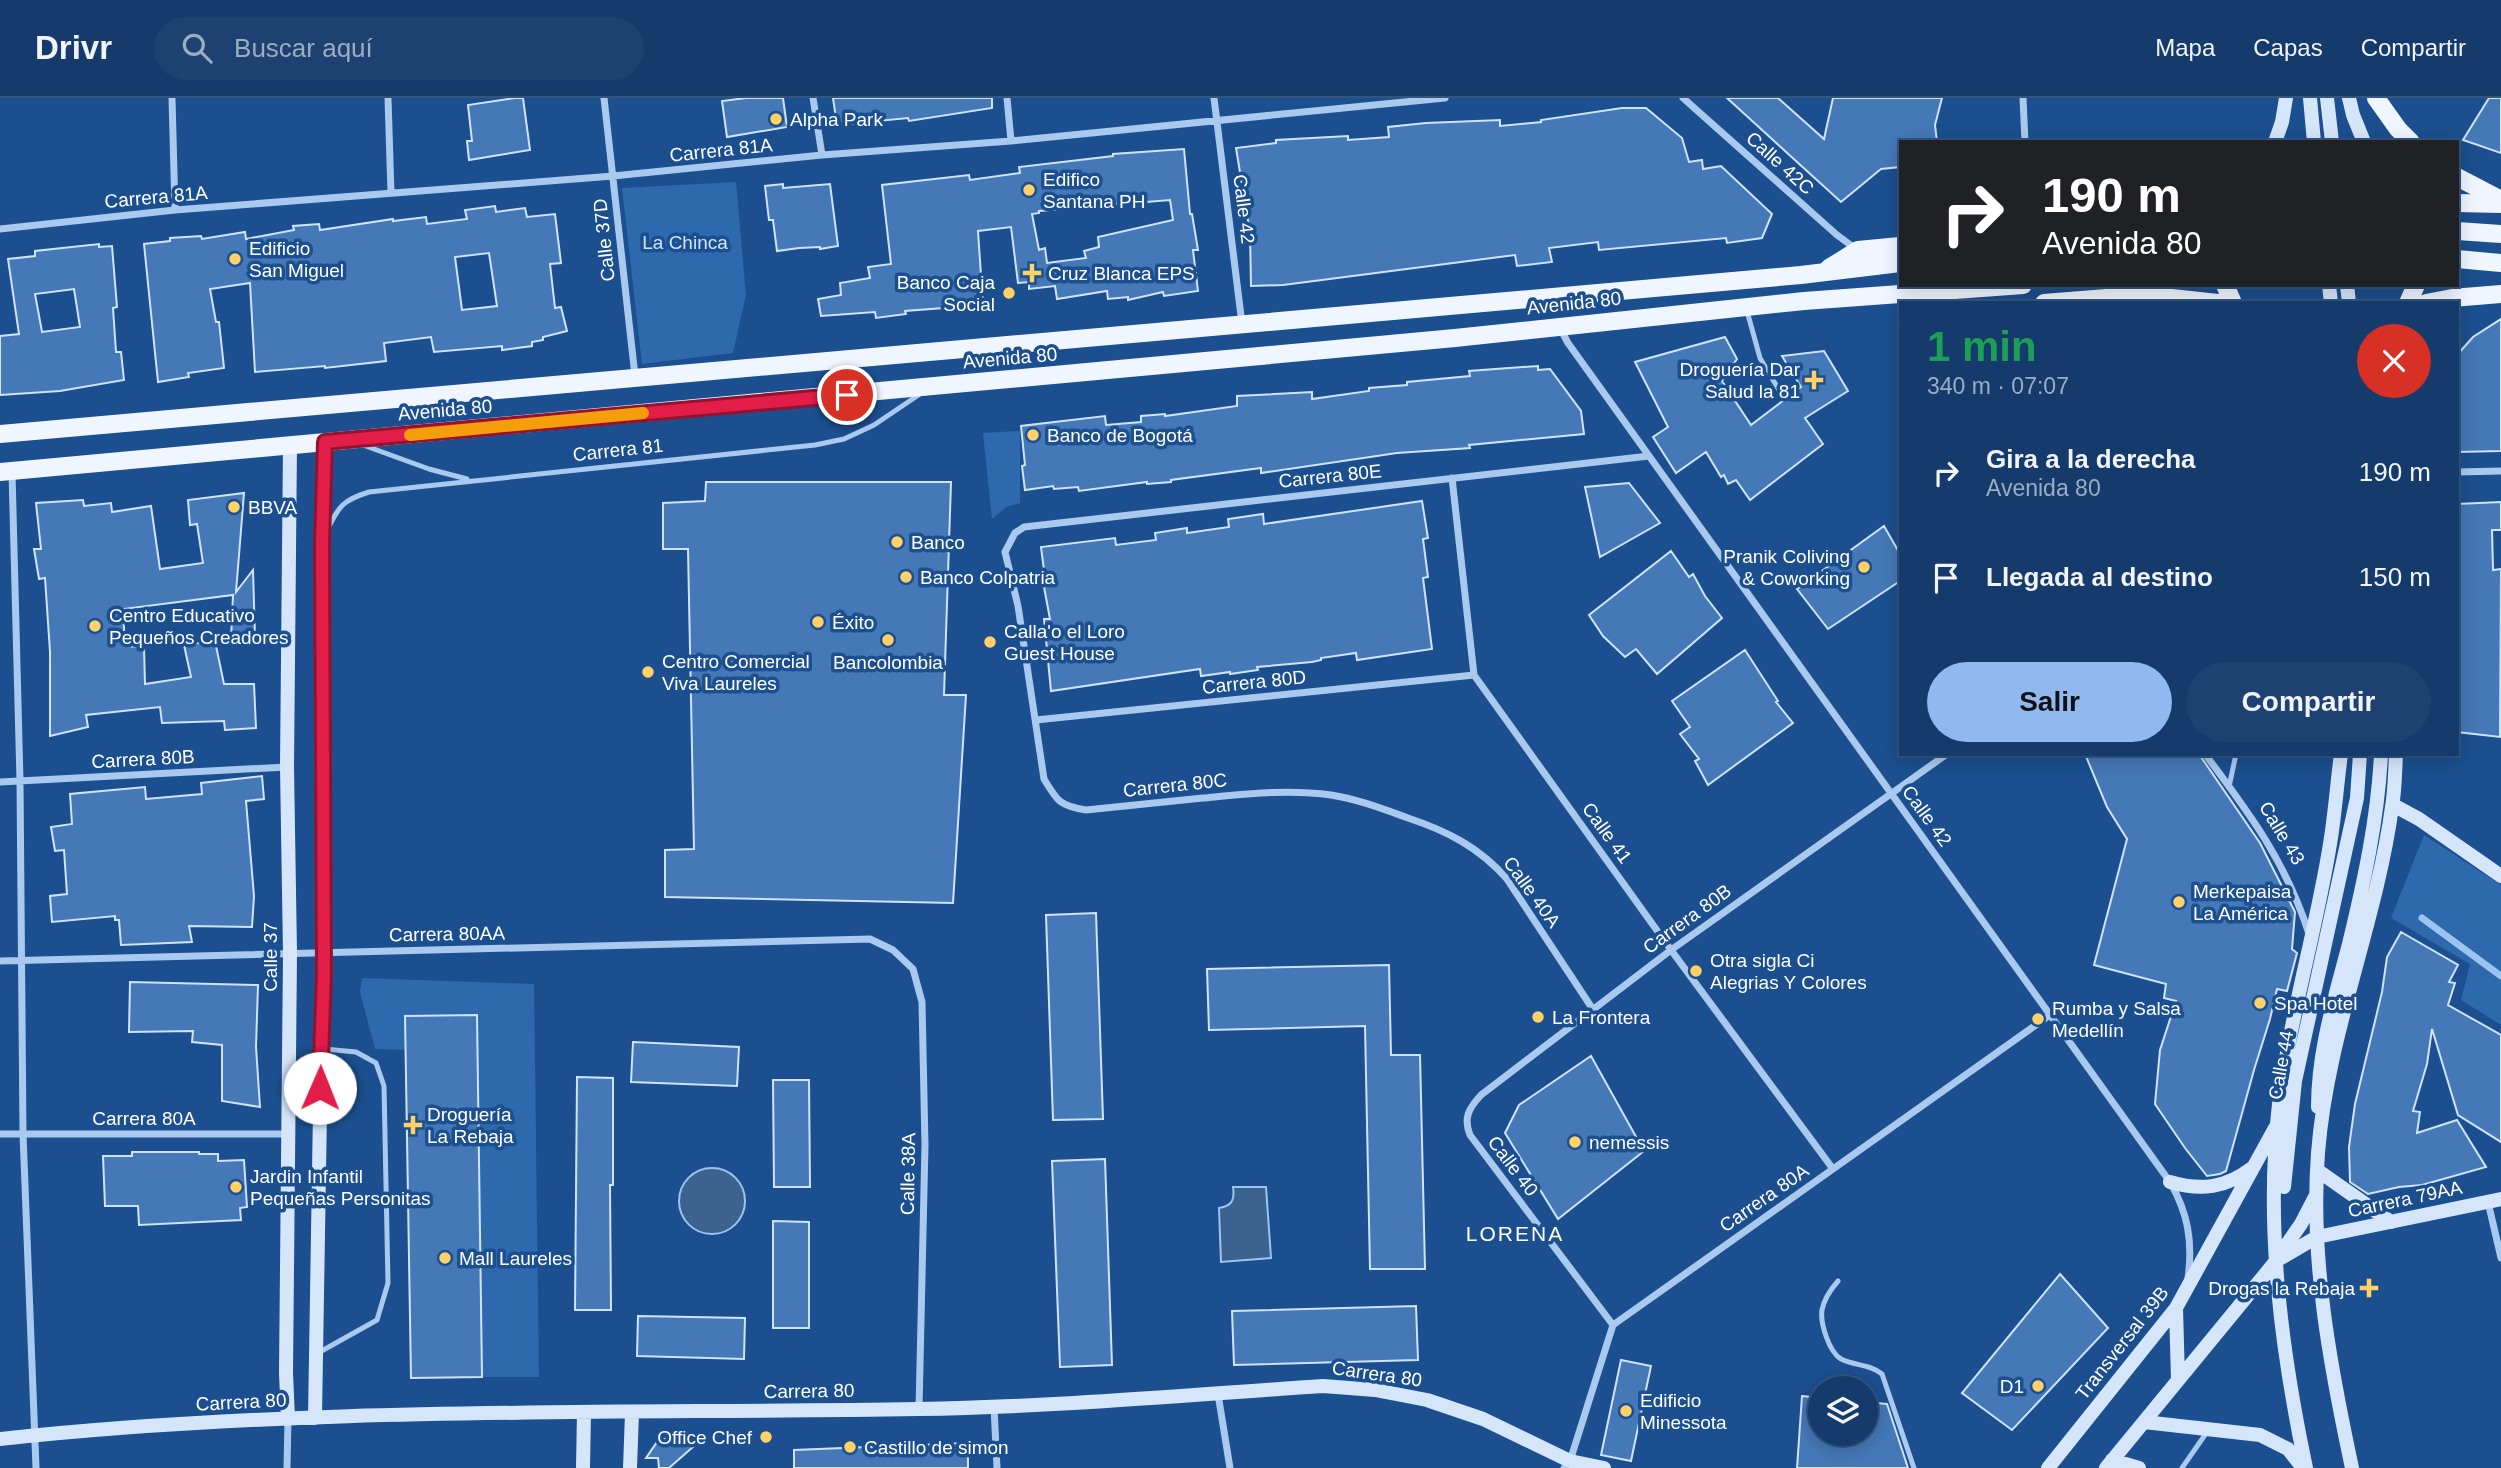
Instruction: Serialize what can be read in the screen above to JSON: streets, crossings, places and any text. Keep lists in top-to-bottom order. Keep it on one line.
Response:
{"streets":{"main road":["Avenida 80"],"street":["Carrera 81A","Calle 42C","Calle 42","Calle 37D","Carrera 80E","Carrera 80D","Carrera 80B","Carrera 80C","Calle 41","Calle 43","Calle 40A","Carrera 80AA","Calle 37","Calle 44","Carrera 80A","Calle 40","Calle 38A","Carrera 79AA","Transversal 39B","Carrera 80"],"lane":["Carrera 81"]},"crossings":[["Carrera 81A","Calle 42"],["Carrera 81A","Calle 37D"],["Calle 42","Avenida 80"],["Calle 42","Carrera 80E"],["Calle 42","Carrera 80B"],["Calle 42","Carrera 80A"],["Calle 42","Transversal 39B"],["Calle 37D","Avenida 80"],["Avenida 80","Carrera 81"],["Avenida 80","Calle 37"],["Carrera 80E","Carrera 80D"],["Carrera 80E","Carrera 80C"],["Carrera 80E","Calle 41"],["Carrera 80D","Carrera 80C"],["Carrera 80D","Calle 41"],["Carrera 80B","Calle 41"],["Carrera 80B","Calle 40A"],["Carrera 80B","Calle 37"],["Carrera 80B","Calle 40"],["Carrera 80C","Calle 40A"],["Calle 41","Carrera 80A"],["Calle 43","Calle 44"],["Carrera 80AA","Calle 37"],["Carrera 80AA","Calle 38A"],["Calle 37","Carrera 80A"],["Calle 37","Carrera 80"],["Calle 44","Carrera 79AA"],["Calle 44","Transversal 39B"],["Carrera 80A","Calle 40"],["Calle 38A","Carrera 80"]],"districts":["LORENA"],"parks":["La Chinca"],"places":{"other":["Alpha Park","Edifico Santana PH","Edificio San Miguel","Banco Caja Social","Banco de Bogotá","BBVA","Banco","Pranik Coliving & Coworking","Banco Colpatria","Éxito","Centro Educativo Pequeños Creadores","Bancolombia","Calla'o el Loro Guest House","Centro Comercial Viva Laureles","Merkepaisa La América","Otra sigla Ci Alegrias Y Colores","Spa Hotel","La Frontera","Rumba y Salsa Medellín","nemessis","Jardin Infantil Pequeñas Personitas","Mall Laureles","D1","Edificio Minessota","Office Chef","Castillo de simon"],"health":["Cruz Blanca EPS","Droguería Dar Salud la 81","Droguería La Rebaja","Drogas la Rebaja"]},"page":{"header":"Drivr","search":"Buscar aquí","nav":["Mapa","Capas","Compartir"],"turn":["190 m","Avenida 80"],"heading":["1 min","340 m · 07:07"],"list":[{"name":"Gira a la derecha","note":"Avenida 80","value":"190 m"},{"name":"Llegada al destino","value":"150 m"}],"buttons":["Salir","Compartir"]}}
